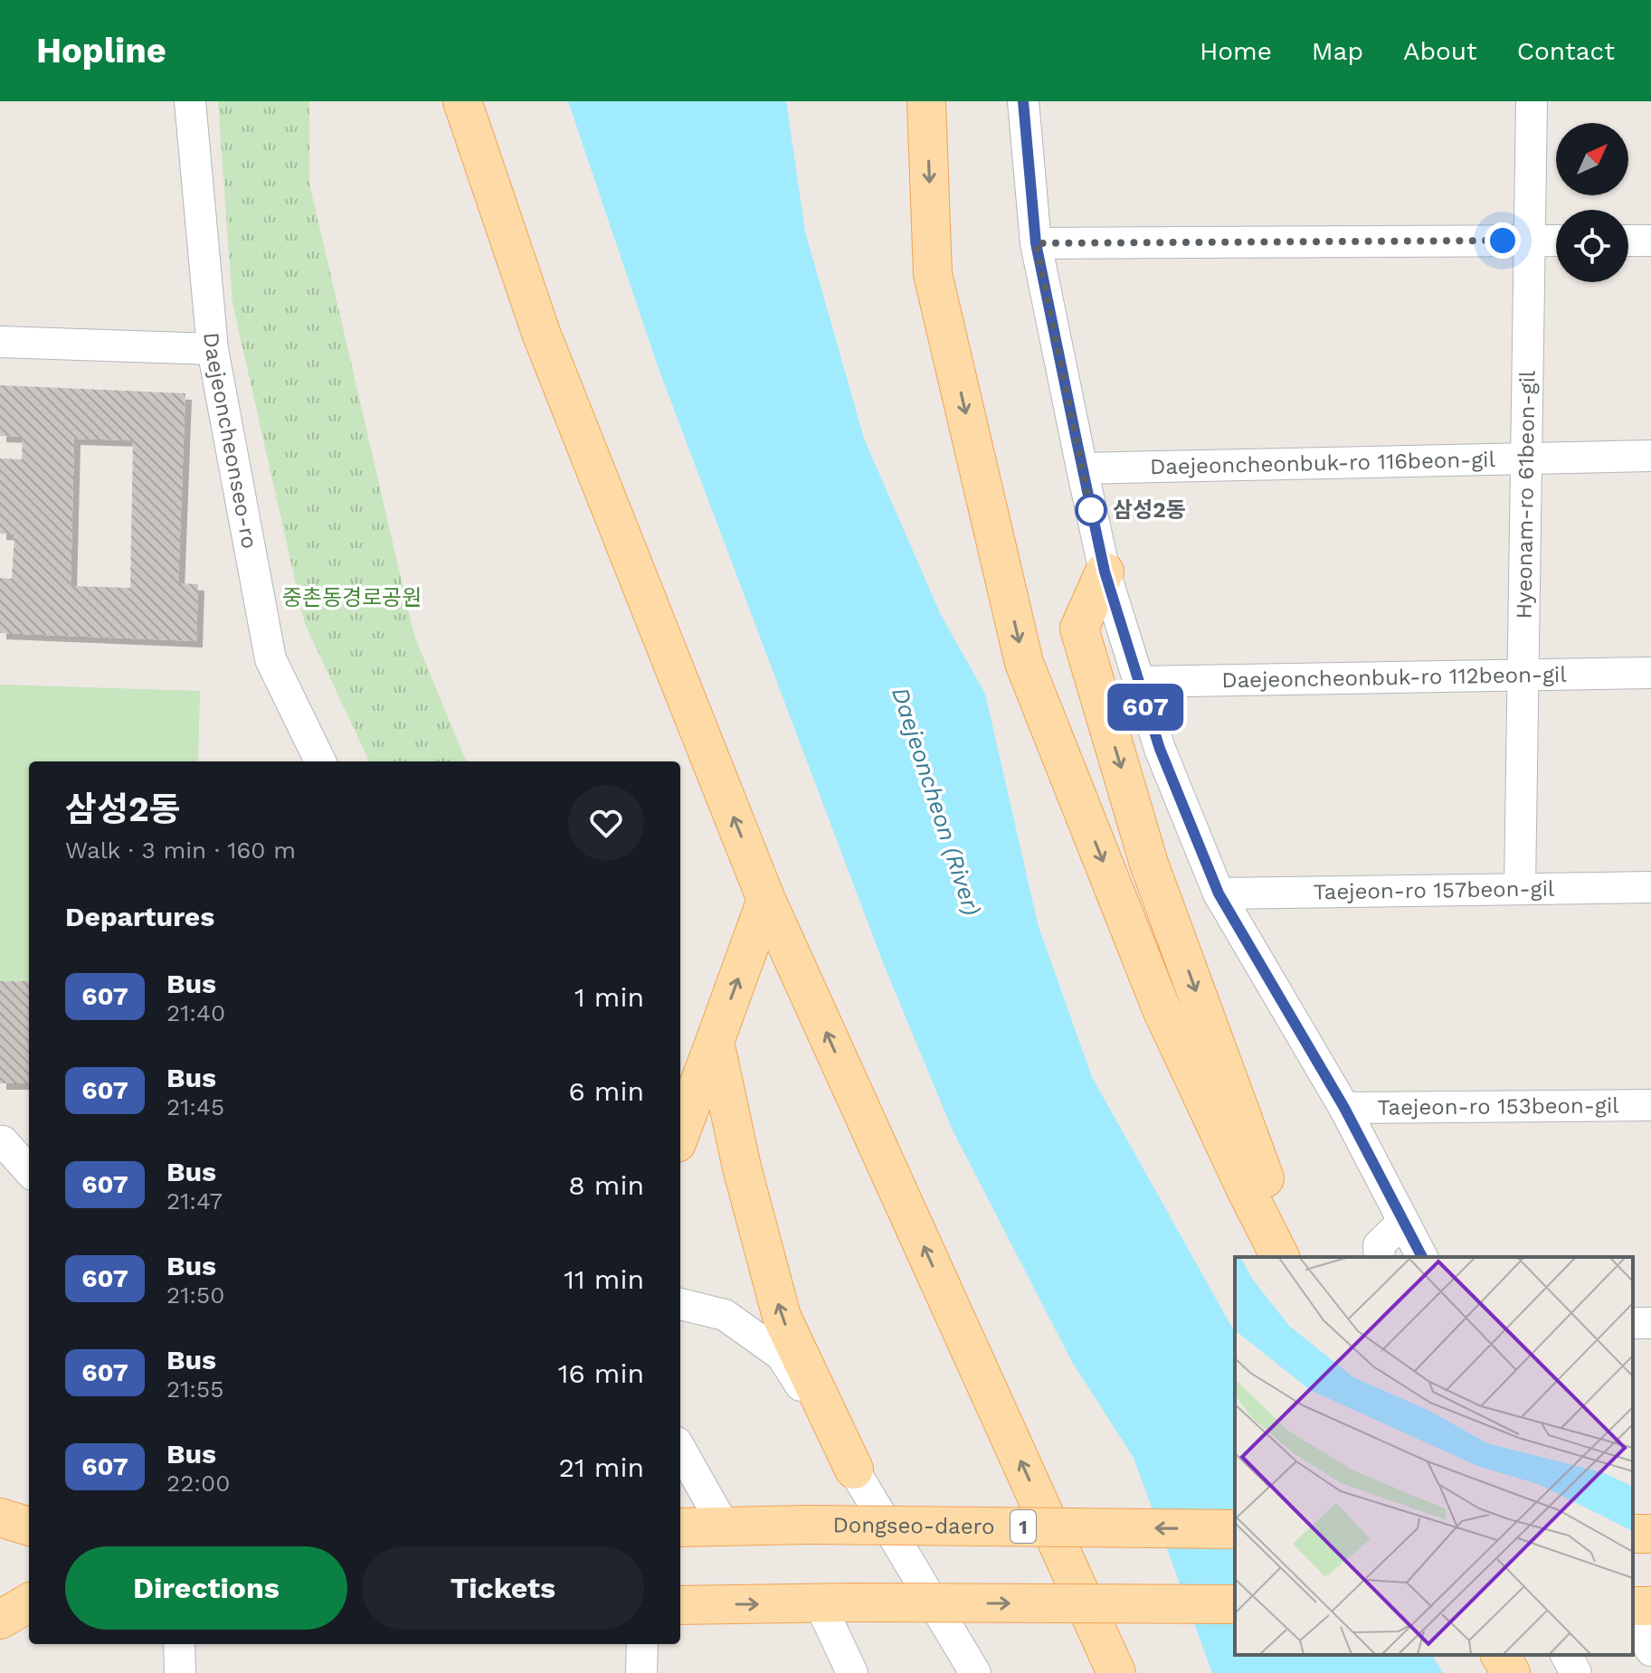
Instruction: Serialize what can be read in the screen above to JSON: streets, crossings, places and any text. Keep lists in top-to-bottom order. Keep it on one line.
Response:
{"streets":{"main road":["Dongseo-daero","1"],"street":["Daejeoncheonseo-ro","Daejeoncheonbuk-ro 116beon-gil","Hyeonam-ro 61beon-gil","Daejeoncheonbuk-ro 112beon-gil","Taejeon-ro 157beon-gil","Taejeon-ro 153beon-gil"]},"crossings":[["Daejeoncheonbuk-ro 116beon-gil","Hyeonam-ro 61beon-gil"],["Hyeonam-ro 61beon-gil","Daejeoncheonbuk-ro 112beon-gil"],["Hyeonam-ro 61beon-gil","Taejeon-ro 157beon-gil"]],"water":["Daejeoncheon (River)"],"parks":["중촌동경로공원"],"places":["삼성2동"],"lines":["bus line 607"],"north":"top right","page":{"header":"Hopline","nav":["Home","Map","About","Contact"],"on_map":"607","heading":[["삼성2동","Walk · 3 min · 160 m"],"Departures"],"list":[{"mark":"607","name":"Bus","note":"21:40","value":"1 min"},{"mark":"607","name":"Bus","note":"21:45","value":"6 min"},{"mark":"607","name":"Bus","note":"21:47","value":"8 min"},{"mark":"607","name":"Bus","note":"21:50","value":"11 min"},{"mark":"607","name":"Bus","note":"21:55","value":"16 min"},{"mark":"607","name":"Bus","note":"22:00","value":"21 min"}],"buttons":["Directions","Tickets"]}}
